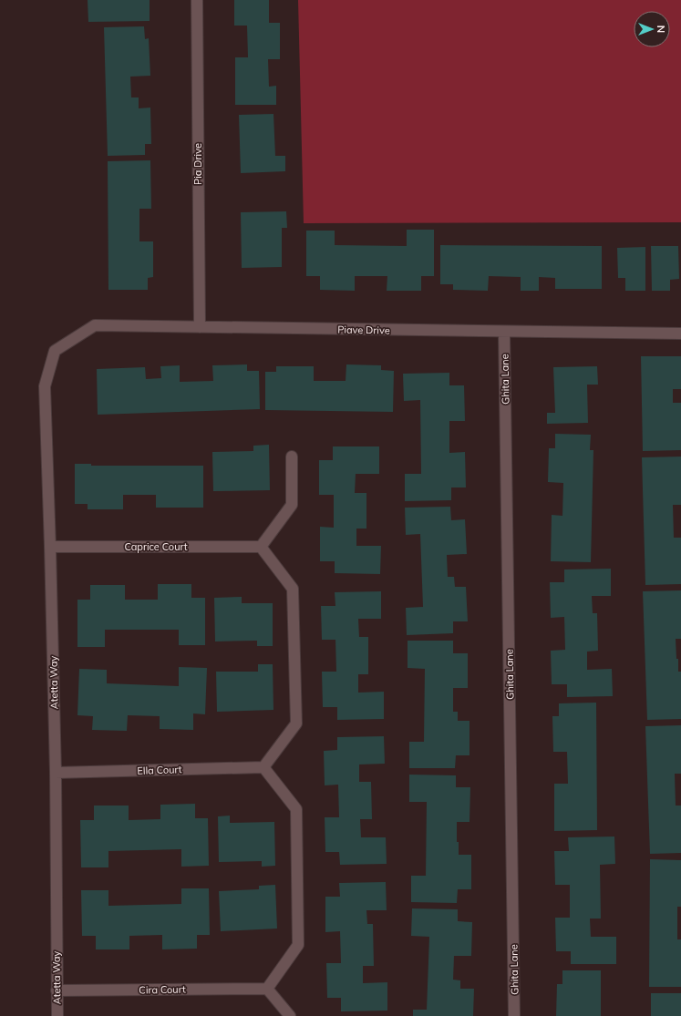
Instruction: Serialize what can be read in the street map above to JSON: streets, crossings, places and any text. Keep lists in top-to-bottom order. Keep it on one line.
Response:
{"streets":{"street":["Pia Drive","Piave Drive","Ghita Lane","Caprice Court","Atetta Way","Ella Court","Cira Court"]},"crossings":[["Pia Drive","Piave Drive"],["Piave Drive","Ghita Lane"],["Piave Drive","Atetta Way"],["Caprice Court","Atetta Way"],["Atetta Way","Ella Court"],["Atetta Way","Cira Court"]],"north":"right"}
